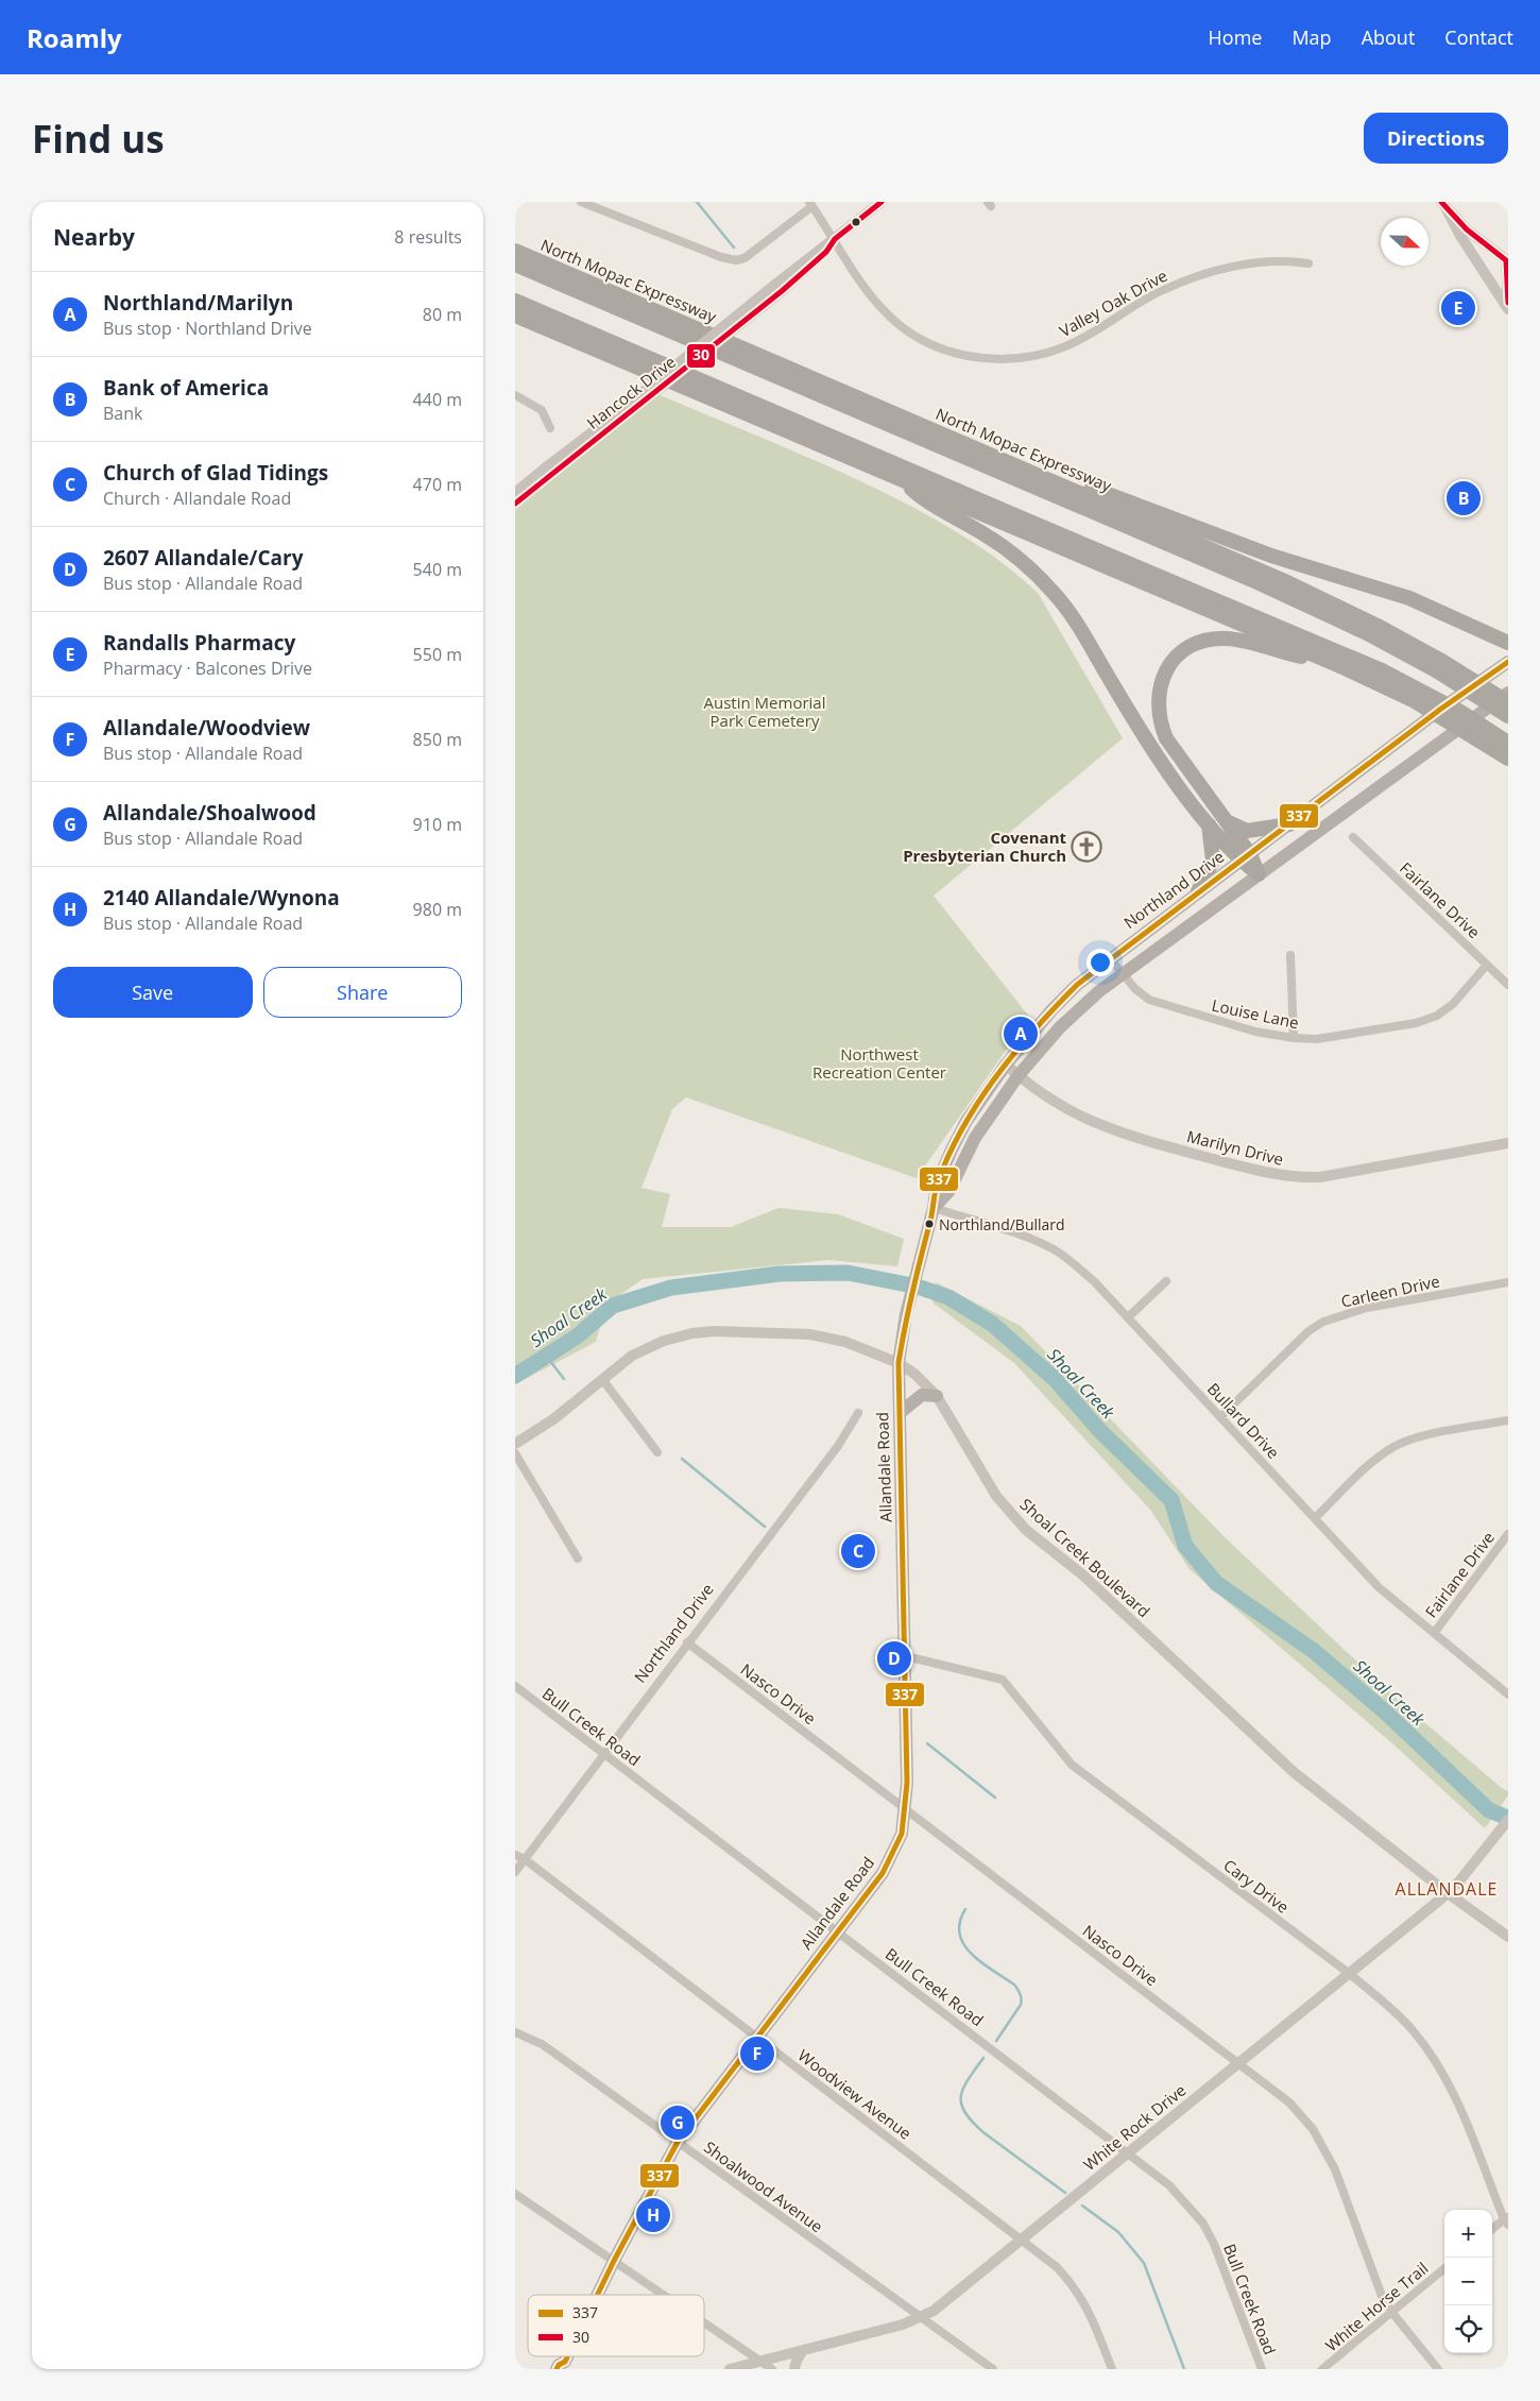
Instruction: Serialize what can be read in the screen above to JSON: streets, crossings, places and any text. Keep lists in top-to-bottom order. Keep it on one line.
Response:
{"streets":{"highway":["North Mopac Expressway"],"main road":["Northland Drive","Allandale Road"],"street":["Valley Oak Drive","Hancock Drive","Fairlane Drive","Louise Lane","Marilyn Drive","Carleen Drive","Bullard Drive","Shoal Creek Boulevard","Nasco Drive","Bull Creek Road","Cary Drive","Woodview Avenue","White Rock Drive","Shoalwood Avenue","White Horse Trail"]},"crossings":[["Valley Oak Drive","Hancock Drive"],["Northland Drive","Louise Lane"],["Northland Drive","Marilyn Drive"],["Northland Drive","Bullard Drive"],["Northland Drive","Allandale Road"],["Northland Drive","Shoal Creek Boulevard"],["Northland Drive","Nasco Drive"],["Northland Drive","Bull Creek Road"],["Northland Drive","Woodview Avenue"],["Fairlane Drive","Louise Lane"],["Fairlane Drive","Bullard Drive"],["Carleen Drive","Bullard Drive"],["Allandale Road","Shoal Creek Boulevard"],["Allandale Road","Nasco Drive"],["Allandale Road","Bull Creek Road"],["Allandale Road","Cary Drive"],["Allandale Road","Woodview Avenue"],["Allandale Road","Shoalwood Avenue"],["Shoal Creek Boulevard","White Rock Drive"],["Nasco Drive","White Rock Drive"],["Nasco Drive","White Horse Trail"],["Bull Creek Road","White Rock Drive"],["Cary Drive","White Rock Drive"],["Woodview Avenue","White Rock Drive"],["White Rock Drive","Shoalwood Avenue"]],"districts":["ALLANDALE"],"water":["Shoal Creek"],"parks":["Austin Memorial Park Cemetery","Northwest Recreation Center"],"places":{"church":["Covenant Presbyterian Church"],"other":["Northland/Bullard"]},"lines":["transit line 30","transit line 337"],"legend":["337","30"],"north":"right","page":{"header":"Roamly","nav":["Home","Map","About","Contact"],"buttons":["Directions",["Save","Share"]],"title":"Find us","heading":["Nearby","8 results"],"list":[{"mark":"A","name":"Northland/Marilyn","note":"Bus stop · Northland Drive","value":"80 m"},{"mark":"B","name":"Bank of America","note":"Bank","value":"440 m"},{"mark":"C","name":"Church of Glad Tidings","note":"Church · Allandale Road","value":"470 m"},{"mark":"D","name":"2607 Allandale/Cary","note":"Bus stop · Allandale Road","value":"540 m"},{"mark":"E","name":"Randalls Pharmacy","note":"Pharmacy · Balcones Drive","value":"550 m"},{"mark":"F","name":"Allandale/Woodview","note":"Bus stop · Allandale Road","value":"850 m"},{"mark":"G","name":"Allandale/Shoalwood","note":"Bus stop · Allandale Road","value":"910 m"},{"mark":"H","name":"2140 Allandale/Wynona","note":"Bus stop · Allandale Road","value":"980 m"}],"pins":["E","B","A","C","D","F","G","H"],"map_buttons":["+","−"]}}
